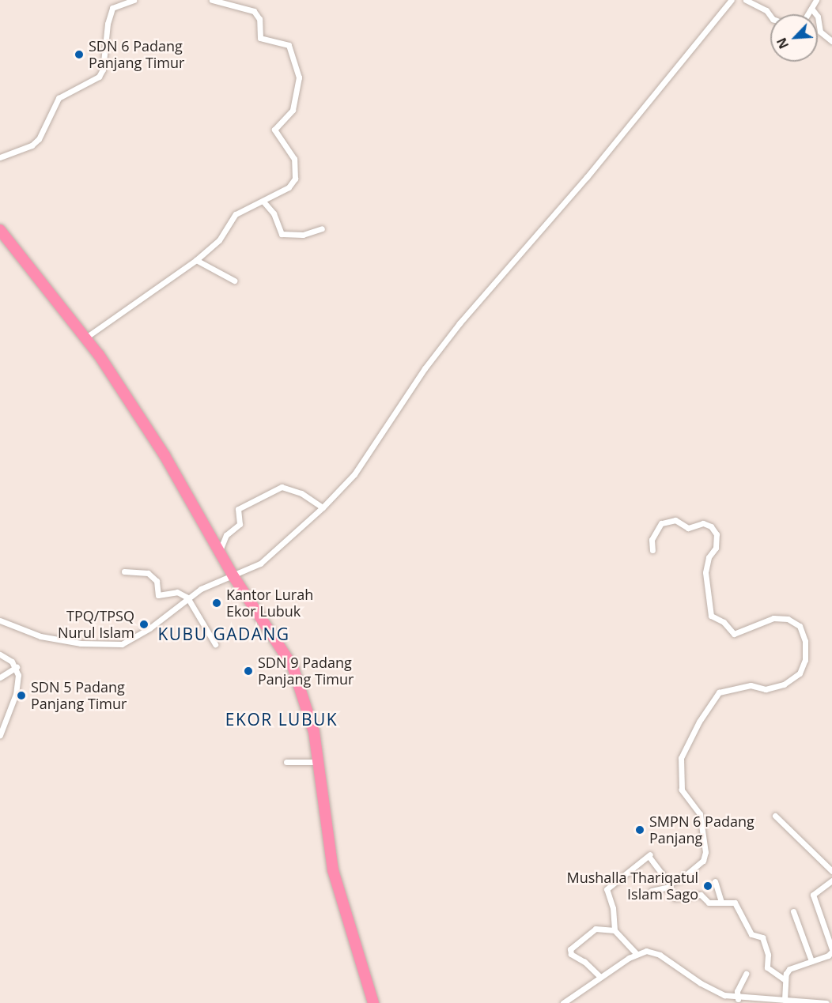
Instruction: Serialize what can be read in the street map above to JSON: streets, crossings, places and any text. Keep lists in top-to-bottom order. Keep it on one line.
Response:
{"districts":["KUBU GADANG","EKOR LUBUK"],"places":["SDN 6 Padang Panjang Timur","Kantor Lurah Ekor Lubuk","TPQ/TPSQ Nurul Islam","SDN 9 Padang Panjang Timur","SDN 5 Padang Panjang Timur","SMPN 6 Padang Panjang","Mushalla Thariqatul Islam Sago"],"north":"bottom left"}
